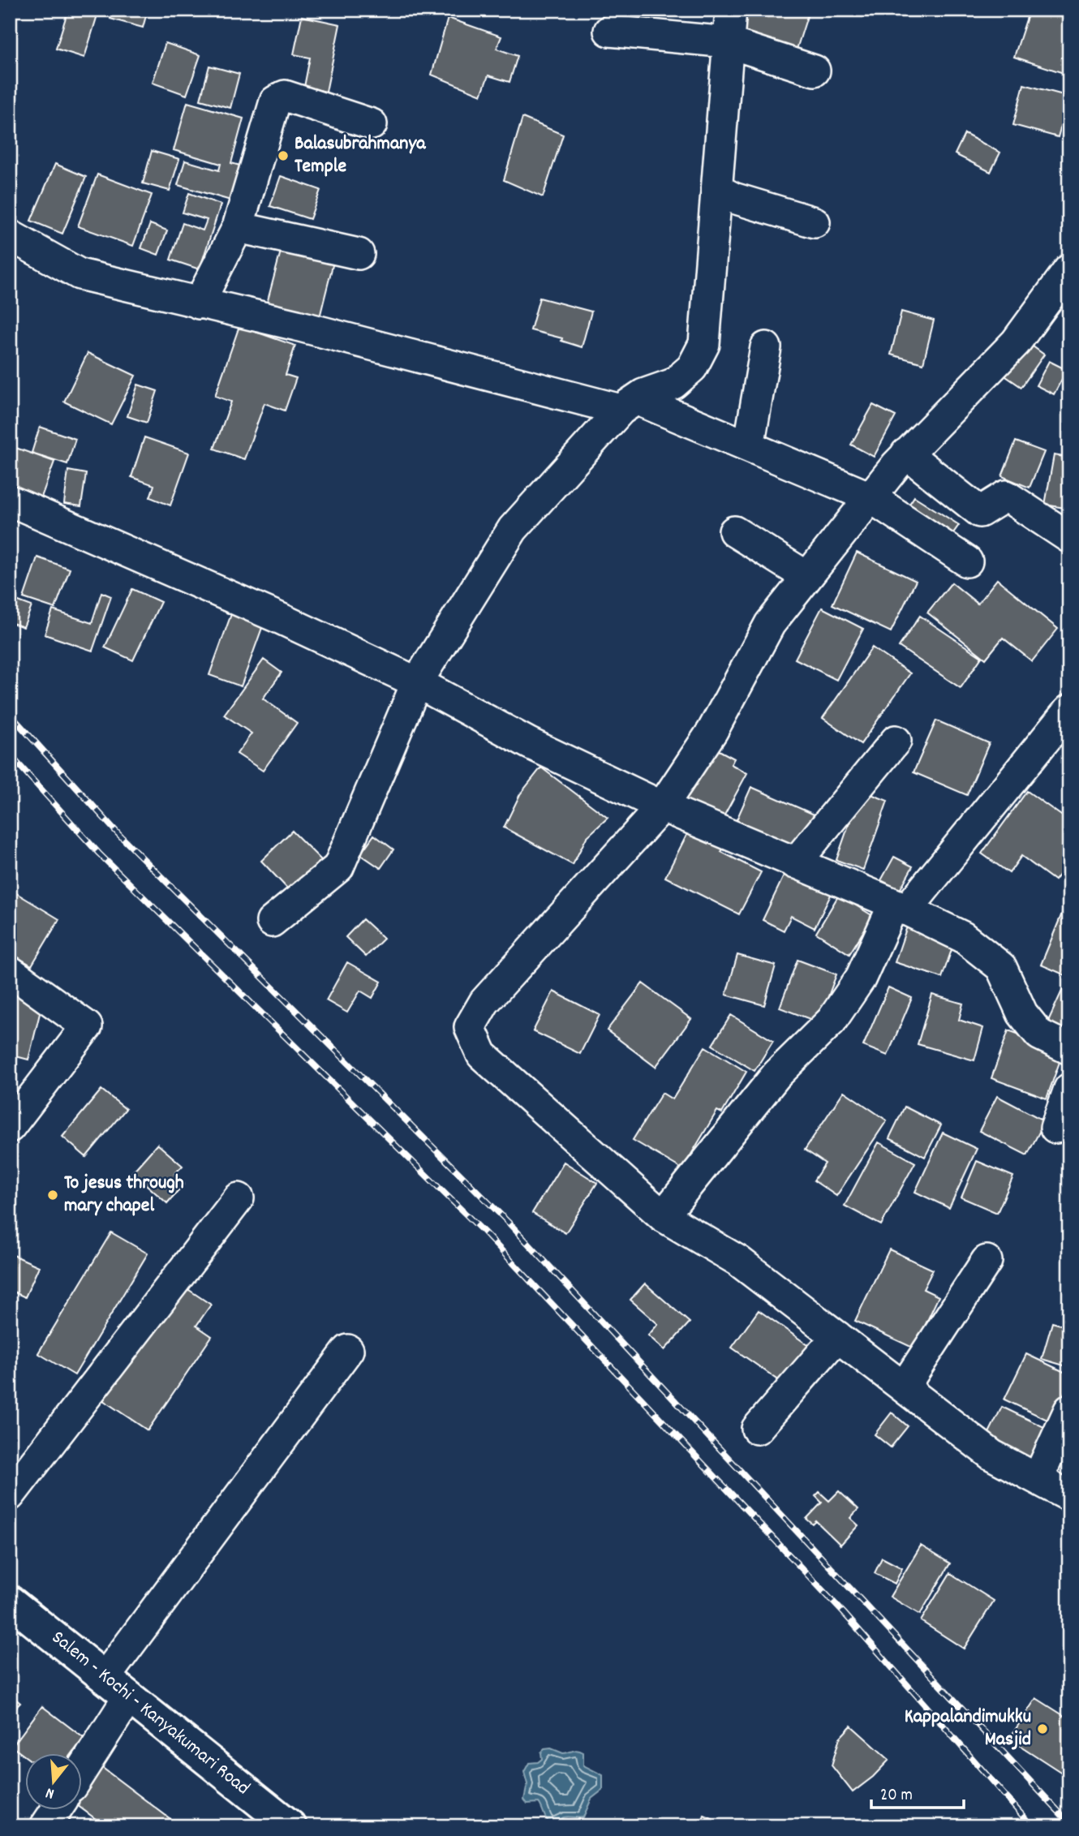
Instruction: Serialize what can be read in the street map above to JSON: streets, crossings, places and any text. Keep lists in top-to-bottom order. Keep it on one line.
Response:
{"streets":{"main road":["Salem - Kochi - Kanyakumari Road"]},"places":["Balasubrahmanya Temple","To jesus through mary chapel","Kappalandimukku Masjid"],"scale_bar":"20 m","north":"bottom"}
